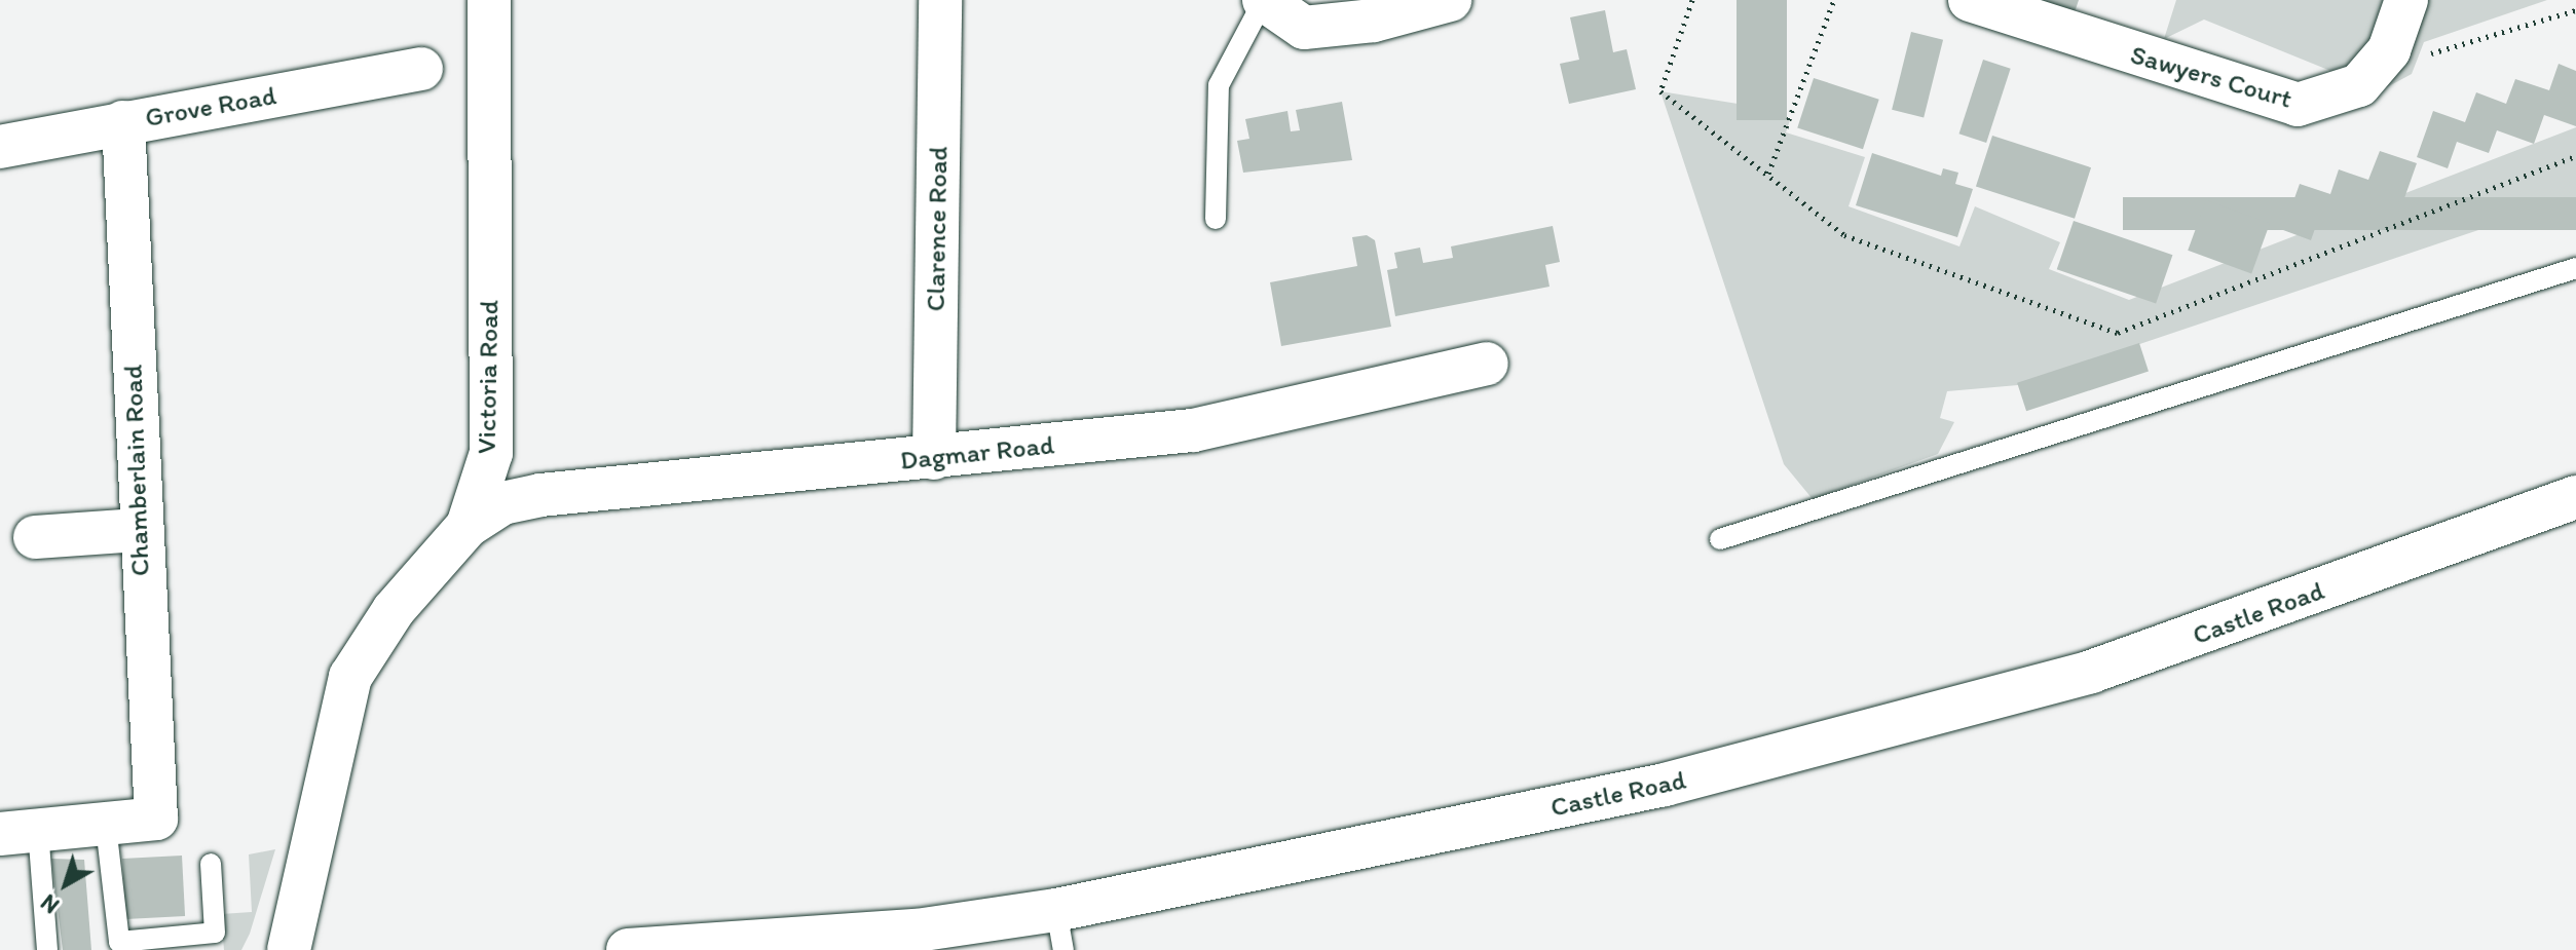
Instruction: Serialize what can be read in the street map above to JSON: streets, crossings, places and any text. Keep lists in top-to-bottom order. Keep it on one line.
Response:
{"streets":{"street":["Sawyers Court","Grove Road","Clarence Road","Victoria Road","Dagmar Road","Chamberlain Road","Castle Road"]},"crossings":[["Grove Road","Chamberlain Road"],["Clarence Road","Dagmar Road"],["Victoria Road","Dagmar Road"]],"north":"bottom left"}
